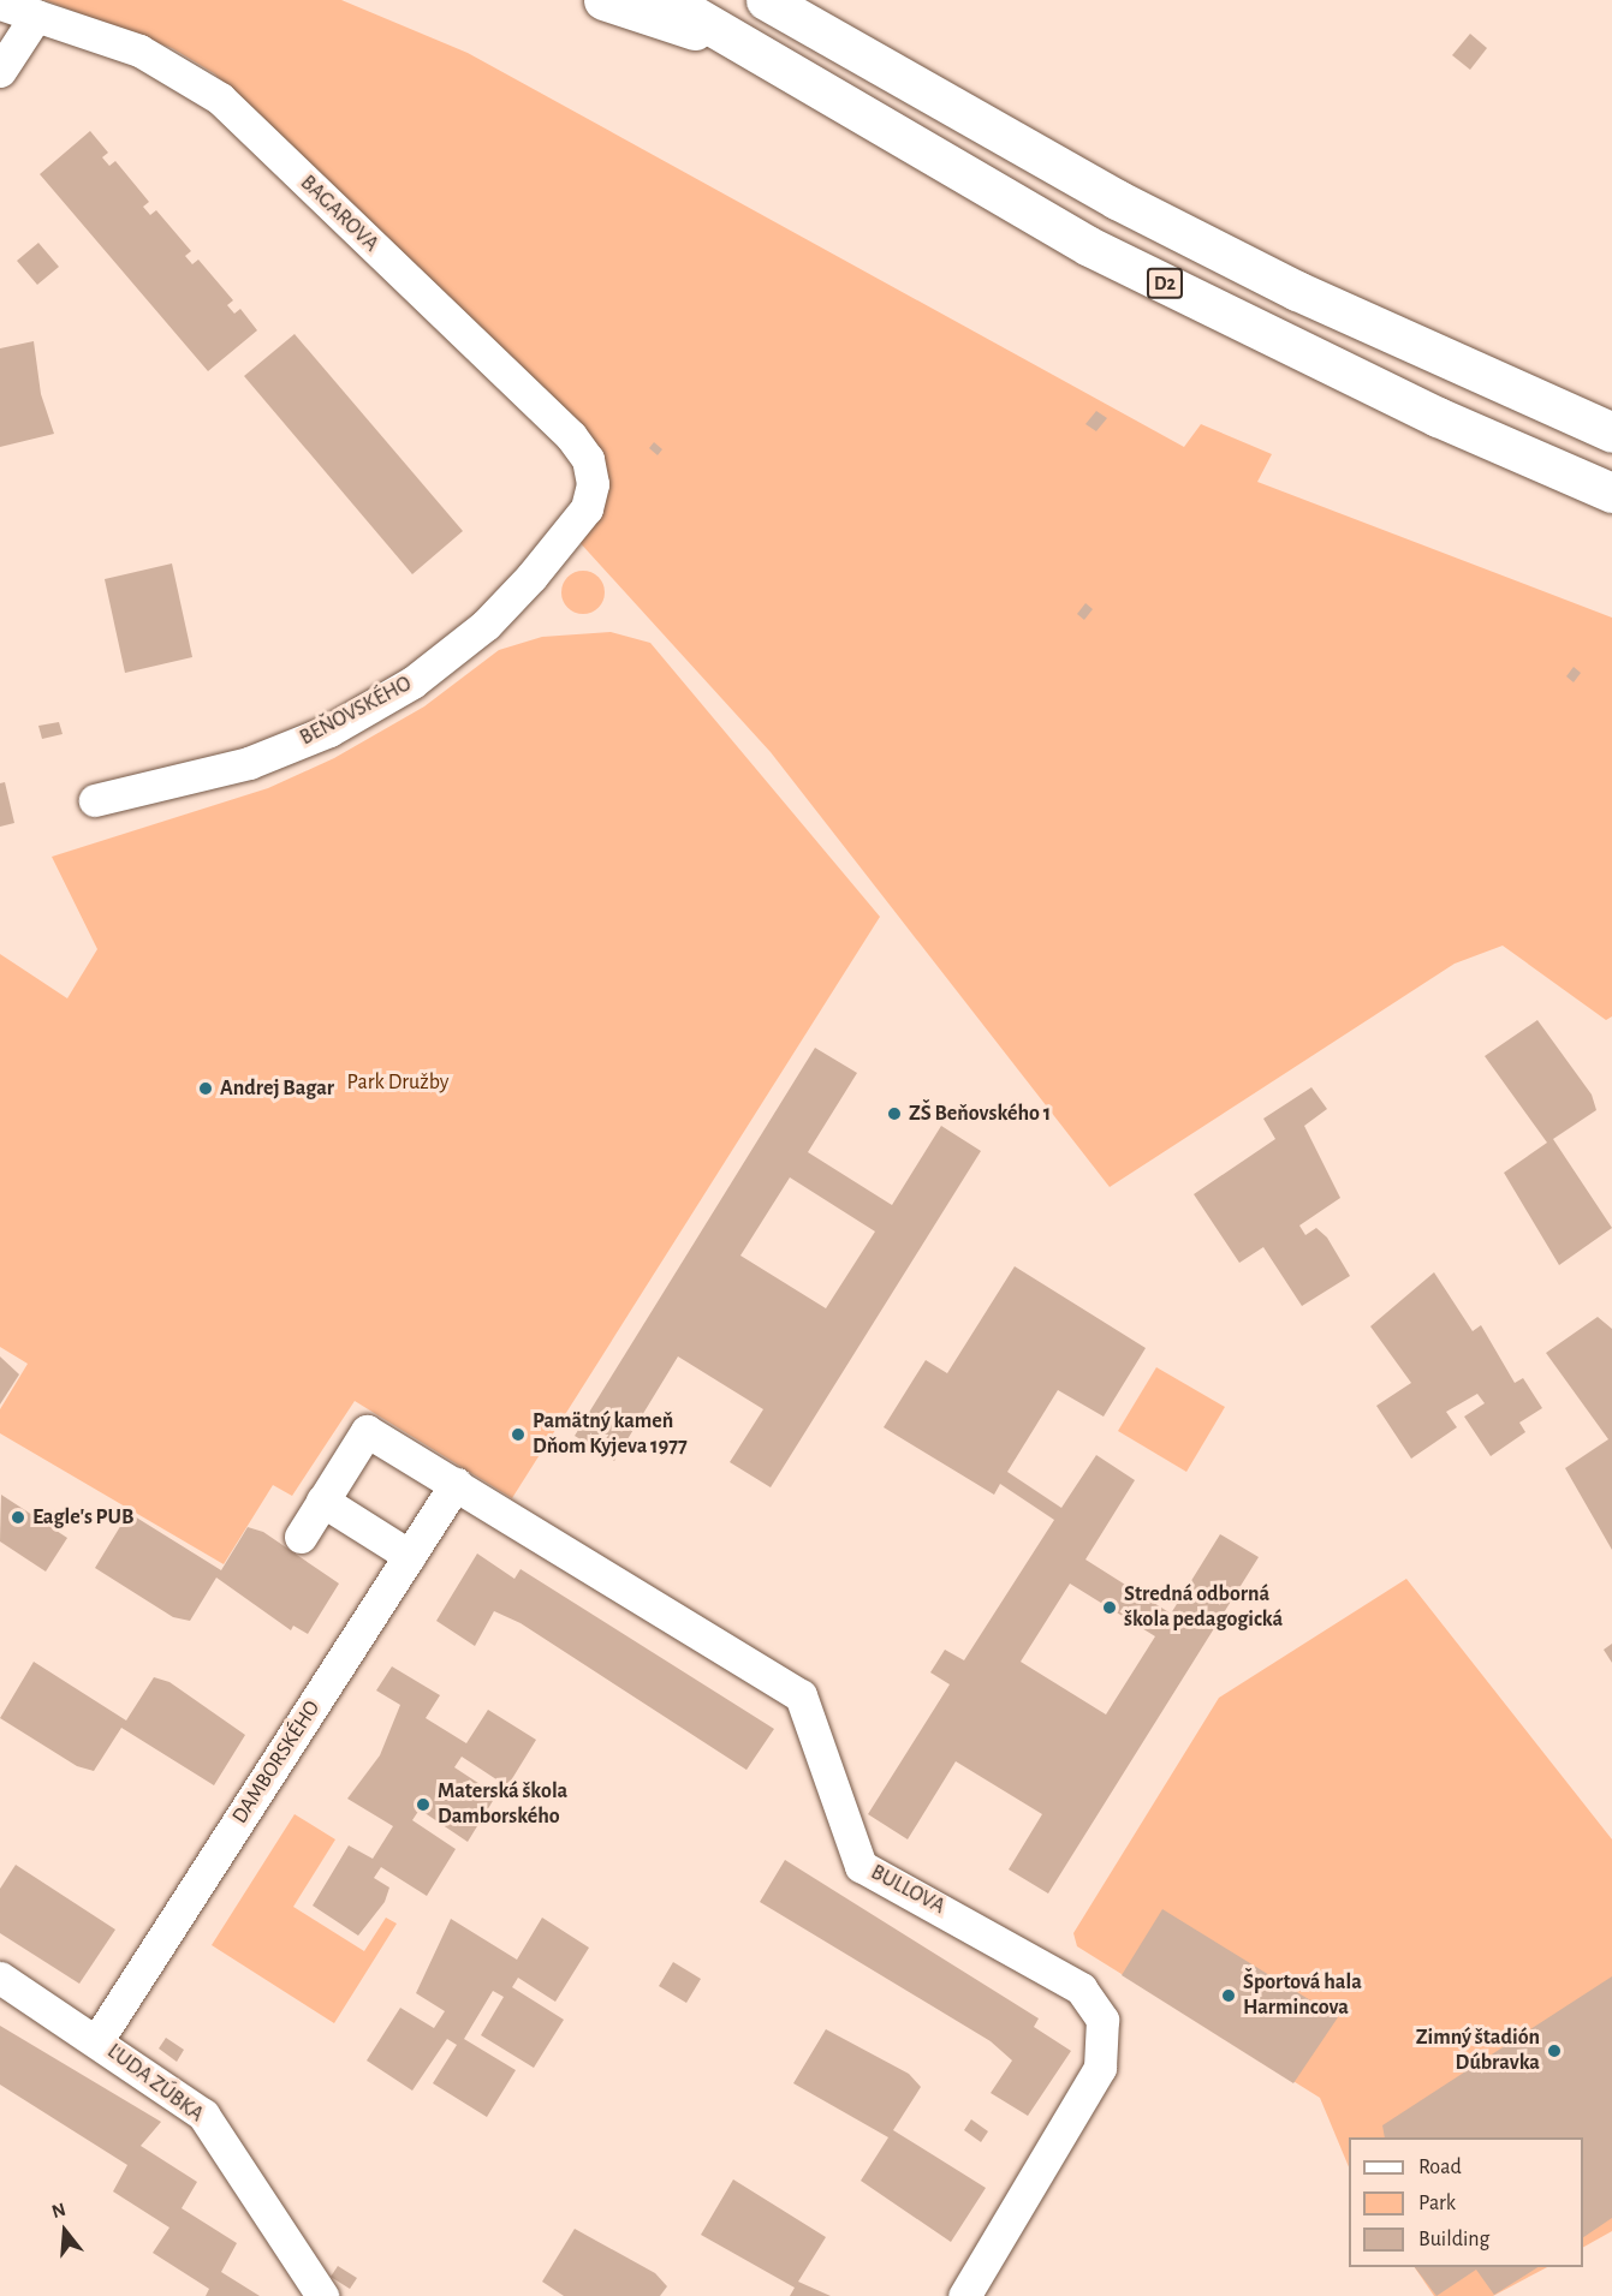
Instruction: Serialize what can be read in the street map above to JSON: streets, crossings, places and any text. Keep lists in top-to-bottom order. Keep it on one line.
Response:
{"streets":{"highway":["D2"],"street":["BAGAROVA","BEŇOVSKÉHO","DAMBORSKÉHO","BULLOVA","ĽUDA ZÚBKA"]},"crossings":[["BAGAROVA","BEŇOVSKÉHO"],["DAMBORSKÉHO","BULLOVA"],["DAMBORSKÉHO","ĽUDA ZÚBKA"]],"parks":["Park Družby"],"places":["Andrej Bagar","ZŠ Beňovského 1","Pamätný kameň Dňom Kyjeva 1977","Eagle's PUB","Stredná odborná škola pedagogická","Materská škola Damborského","Športová hala Harmincova","Zimný štadión Dúbravka"],"legend":["Road","Park","Building"],"north":"top"}
